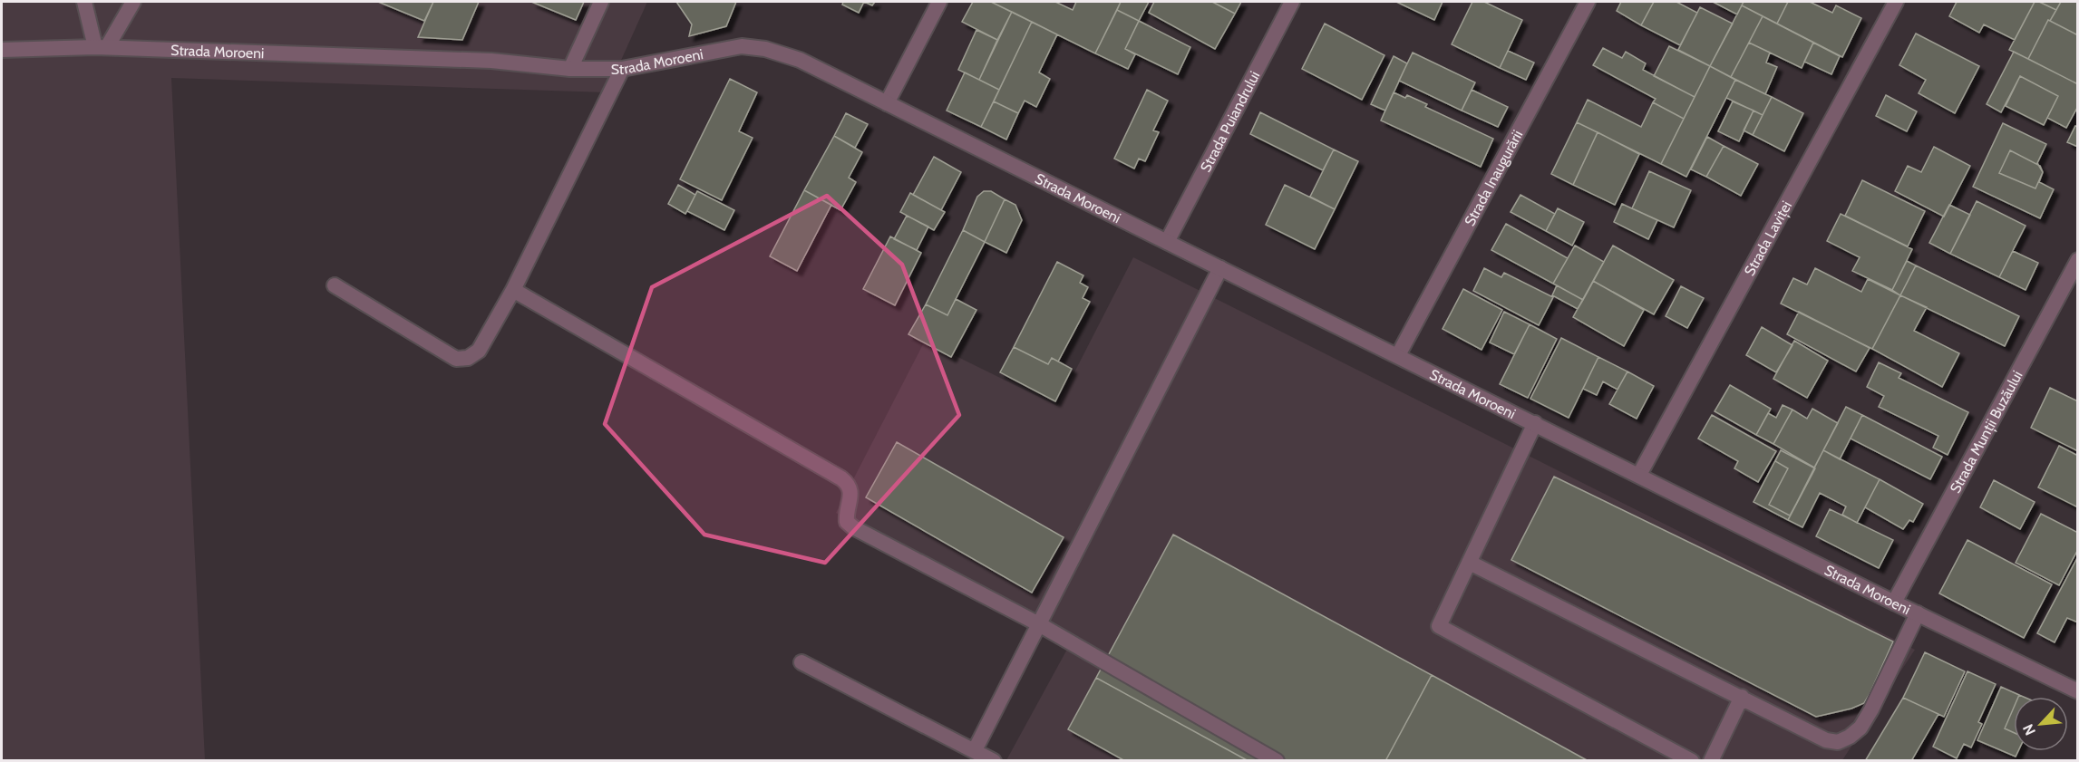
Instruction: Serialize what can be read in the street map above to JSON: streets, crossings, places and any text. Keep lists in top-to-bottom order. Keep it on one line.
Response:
{"streets":{"street":["Strada Moroeni","Strada Puiandrului","Strada Inaugurării","Strada Laviței","Strada Munții Buzăului"]},"crossings":[["Strada Moroeni","Strada Puiandrului"],["Strada Moroeni","Strada Inaugurării"],["Strada Moroeni","Strada Laviței"],["Strada Moroeni","Strada Munții Buzăului"]],"north":"bottom left"}
